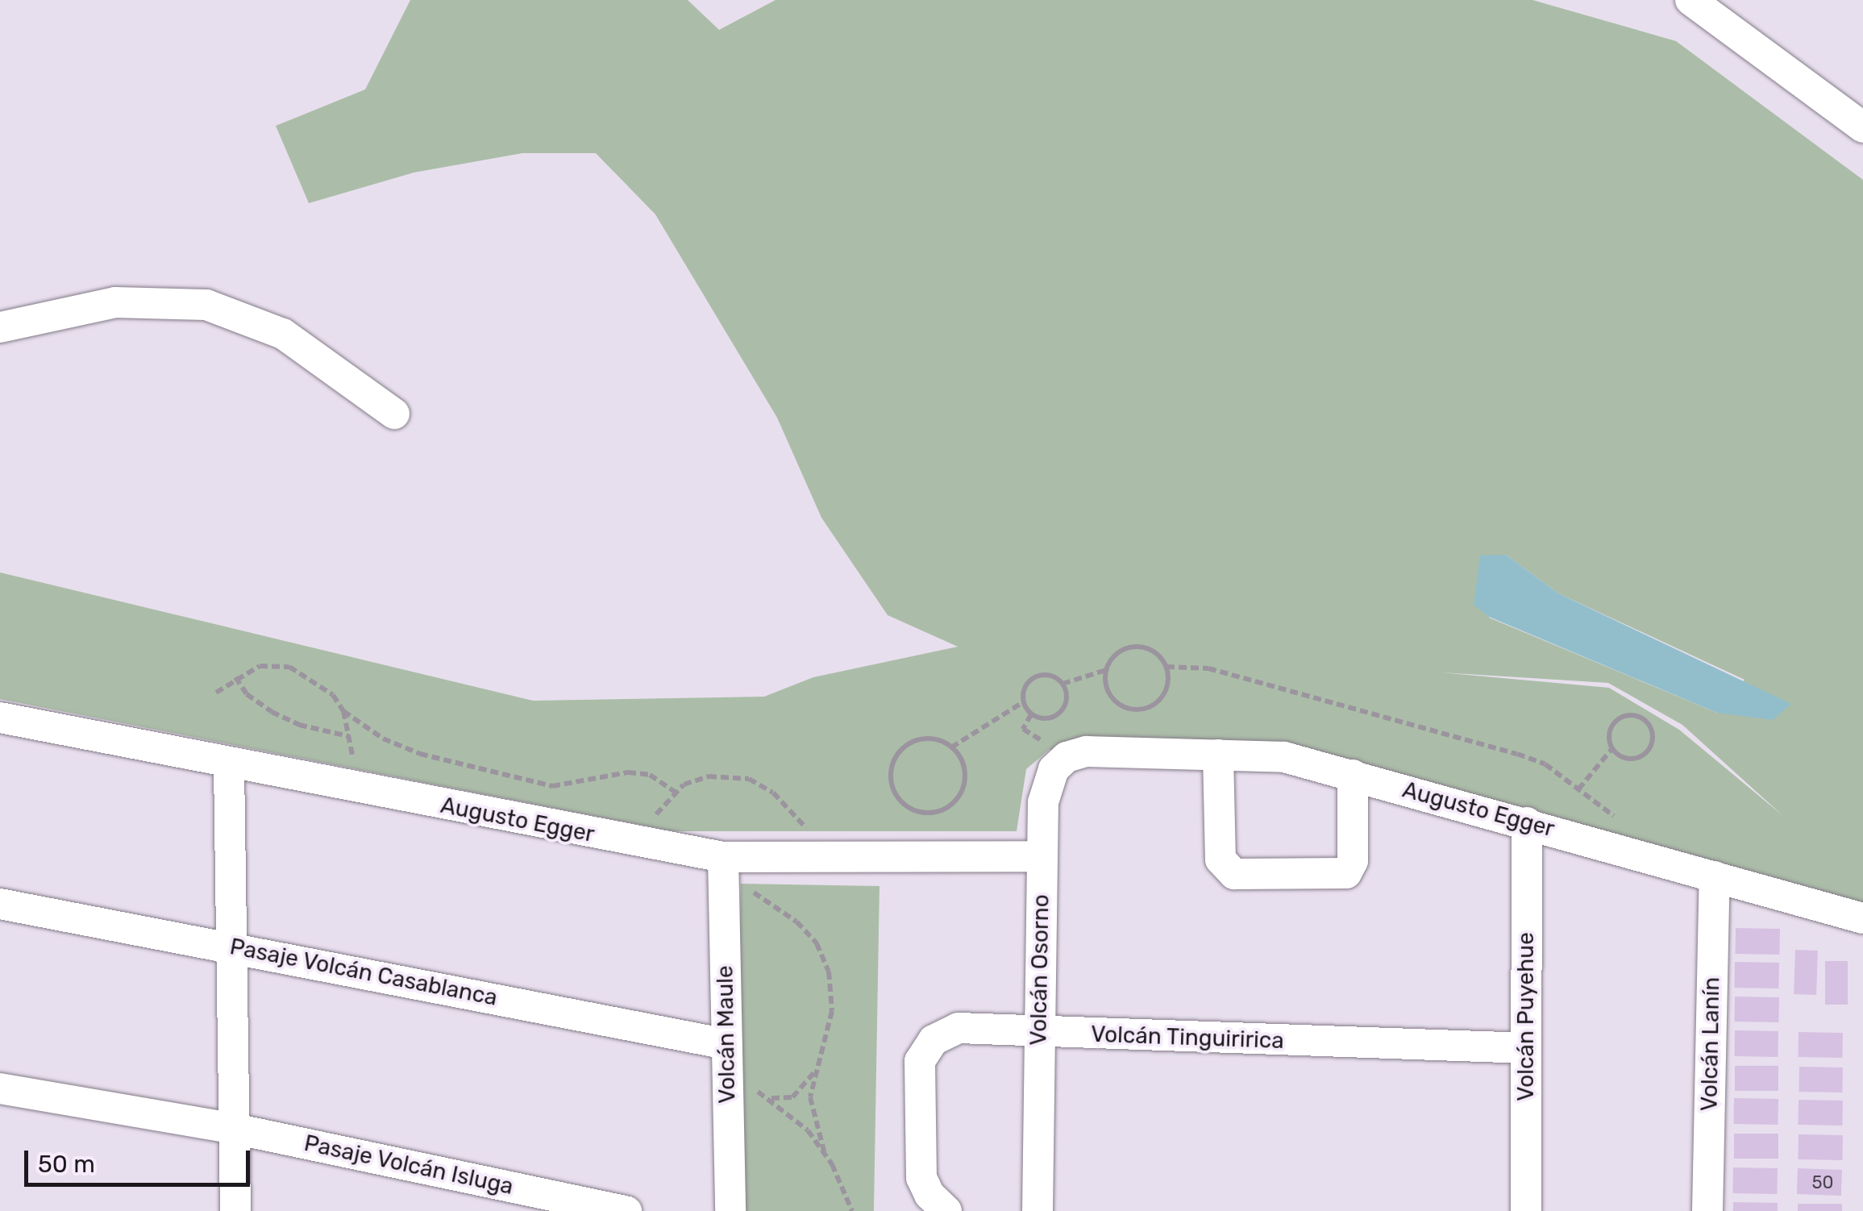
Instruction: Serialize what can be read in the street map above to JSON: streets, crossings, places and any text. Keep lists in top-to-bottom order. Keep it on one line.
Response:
{"streets":{"street":["Augusto Egger","Volcán Osorno","Pasaje Volcán Casablanca","Volcán Puyehue","Volcán Maule","Volcán Tinguiririca","Volcán Lanín","Pasaje Volcán Isluga"]},"crossings":[["Augusto Egger","Volcán Osorno"],["Augusto Egger","Volcán Puyehue"],["Augusto Egger","Volcán Maule"],["Augusto Egger","Volcán Lanín"],["Volcán Osorno","Volcán Tinguiririca"],["Pasaje Volcán Casablanca","Volcán Maule"],["Volcán Puyehue","Volcán Tinguiririca"]],"house_numbers":["50"],"scale_bar":"50 m"}
